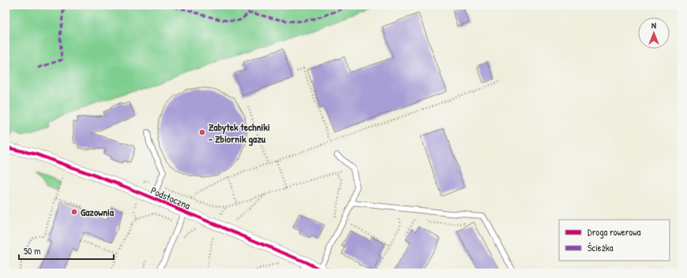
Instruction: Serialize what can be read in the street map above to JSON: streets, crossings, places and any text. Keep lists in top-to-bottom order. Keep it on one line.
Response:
{"streets":{"street":["Podstoczna"]},"places":["Zabytek techniki - Zbiornik gazu","Gazownia"],"legend":["Droga rowerowa","Ścieżka"],"scale_bar":"50 m","north":"top"}
